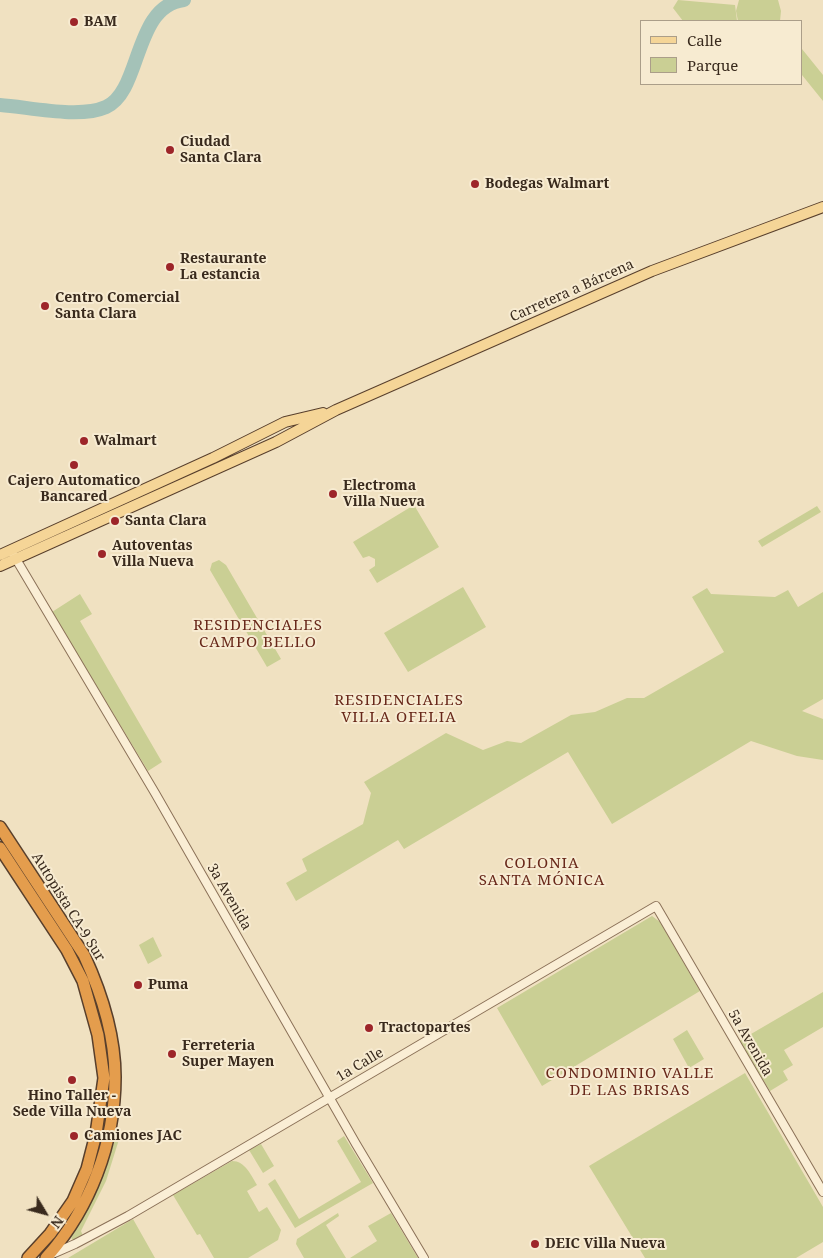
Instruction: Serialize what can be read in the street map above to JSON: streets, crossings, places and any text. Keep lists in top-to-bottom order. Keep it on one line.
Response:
{"streets":{"highway":["Autopista CA-9 Sur"],"main road":["Carretera a Bárcena"],"street":["3a Avenida","5a Avenida","1a Calle"]},"crossings":[["Carretera a Bárcena","3a Avenida"],["3a Avenida","1a Calle"],["Autopista CA-9 Sur","1a Calle"],["5a Avenida","1a Calle"]],"districts":["RESIDENCIALES CAMPO BELLO","RESIDENCIALES VILLA OFELIA","COLONIA SANTA MÓNICA","CONDOMINIO VALLE DE LAS BRISAS"],"places":["BAM","Ciudad Santa Clara","Bodegas Walmart","Restaurante La estancia","Centro Comercial Santa Clara","Walmart","Cajero Automatico Bancared","Electroma Villa Nueva","Santa Clara","Autoventas Villa Nueva","Puma","Tractopartes","Ferreteria Super Mayen","Hino Taller - Sede Villa Nueva","Camiones JAC","DEIC Villa Nueva"],"legend":["Calle","Parque"],"north":"bottom right"}
